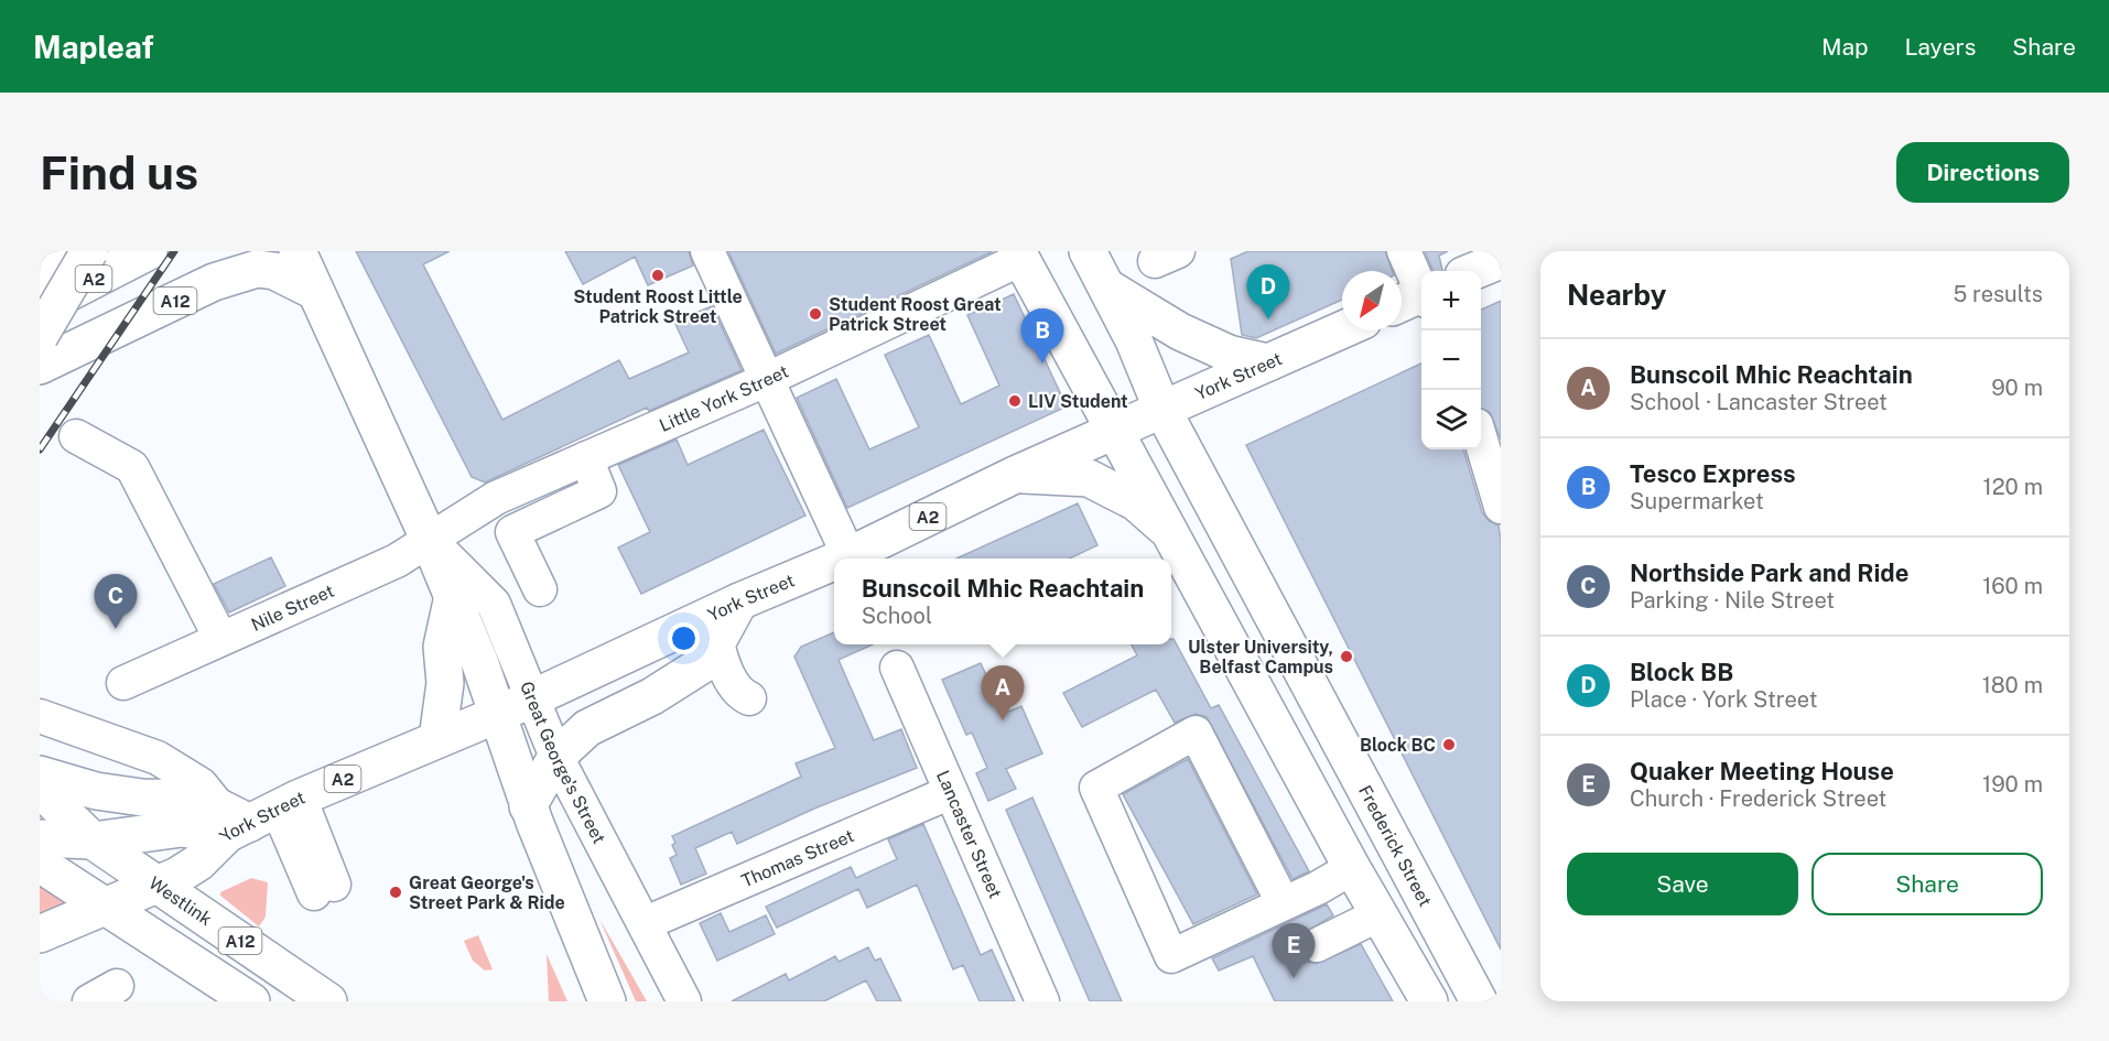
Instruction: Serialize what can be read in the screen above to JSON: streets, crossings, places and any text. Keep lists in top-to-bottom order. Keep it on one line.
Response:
{"streets":{"main road":["A2","A12","York Street","Great George's Street","Frederick Street","Westlink"],"street":["Little York Street","Nile Street","Lancaster Street","Thomas Street"]},"crossings":[["A12","York Street"],["A12","Great George's Street"],["York Street","Great George's Street"],["York Street","Frederick Street"],["York Street","Westlink"],["Little York Street","Nile Street"],["Little York Street","Great George's Street"],["Nile Street","Great George's Street"],["Great George's Street","Thomas Street"],["Lancaster Street","Thomas Street"]],"places":["Student Roost Little Patrick Street","Student Roost Great Patrick Street","LIV Student","Ulster University, Belfast Campus","Block BC","Great George's Street Park & Ride"],"north":"bottom left","page":{"header":"Mapleaf","nav":["Map","Layers","Share"],"buttons":["Directions",["Save","Share"]],"title":"Find us","heading":["Nearby","5 results"],"pins":["D","B","C","A","E"],"map_buttons":["+","−"],"list":[{"mark":"A","name":"Bunscoil Mhic Reachtain","note":"School · Lancaster Street","value":"90 m"},{"mark":"B","name":"Tesco Express","note":"Supermarket","value":"120 m"},{"mark":"C","name":"Northside Park and Ride","note":"Parking · Nile Street","value":"160 m"},{"mark":"D","name":"Block BB","note":"Place · York Street","value":"180 m"},{"mark":"E","name":"Quaker Meeting House","note":"Church · Frederick Street","value":"190 m"}],"popup":["Bunscoil Mhic Reachtain","School"]}}
